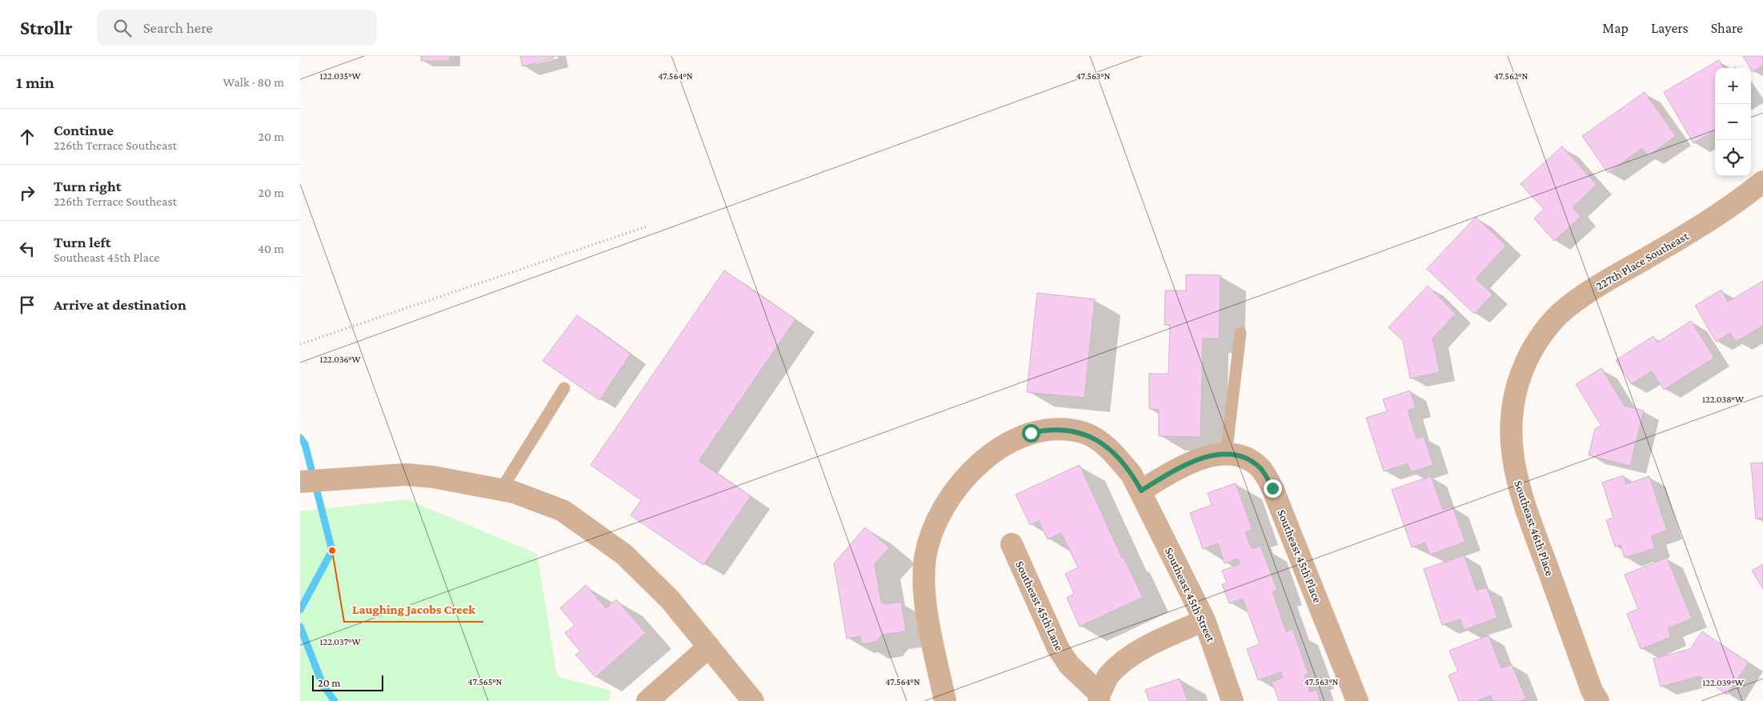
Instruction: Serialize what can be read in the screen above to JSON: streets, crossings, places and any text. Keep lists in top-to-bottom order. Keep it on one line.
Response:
{"streets":{"street":["227th Place Southeast","Southeast 46th Place","Southeast 45th Place","Southeast 45th Street","Southeast 45th Lane"]},"crossings":[["227th Place Southeast","Southeast 46th Place"],["Southeast 45th Place","Southeast 45th Street"]],"places":["Laughing Jacobs Creek"],"scale_bar":"20 m","page":{"header":"Strollr","search":"Search here","nav":["Map","Layers","Share"],"heading":["1 min","Walk · 80 m"],"map_buttons":["+","−"],"list":[["Continue","226th Terrace Southeast","20 m"],["Turn right","226th Terrace Southeast","20 m"],["Turn left","Southeast 45th Place","40 m"],"Arrive at destination"],"scale":"20 m"},"coordinates":["47.562°N","47.564°N","47.563°N","122.035°W","122.036°W","122.038°W","122.037°W","47.565°N","122.039°W"]}
